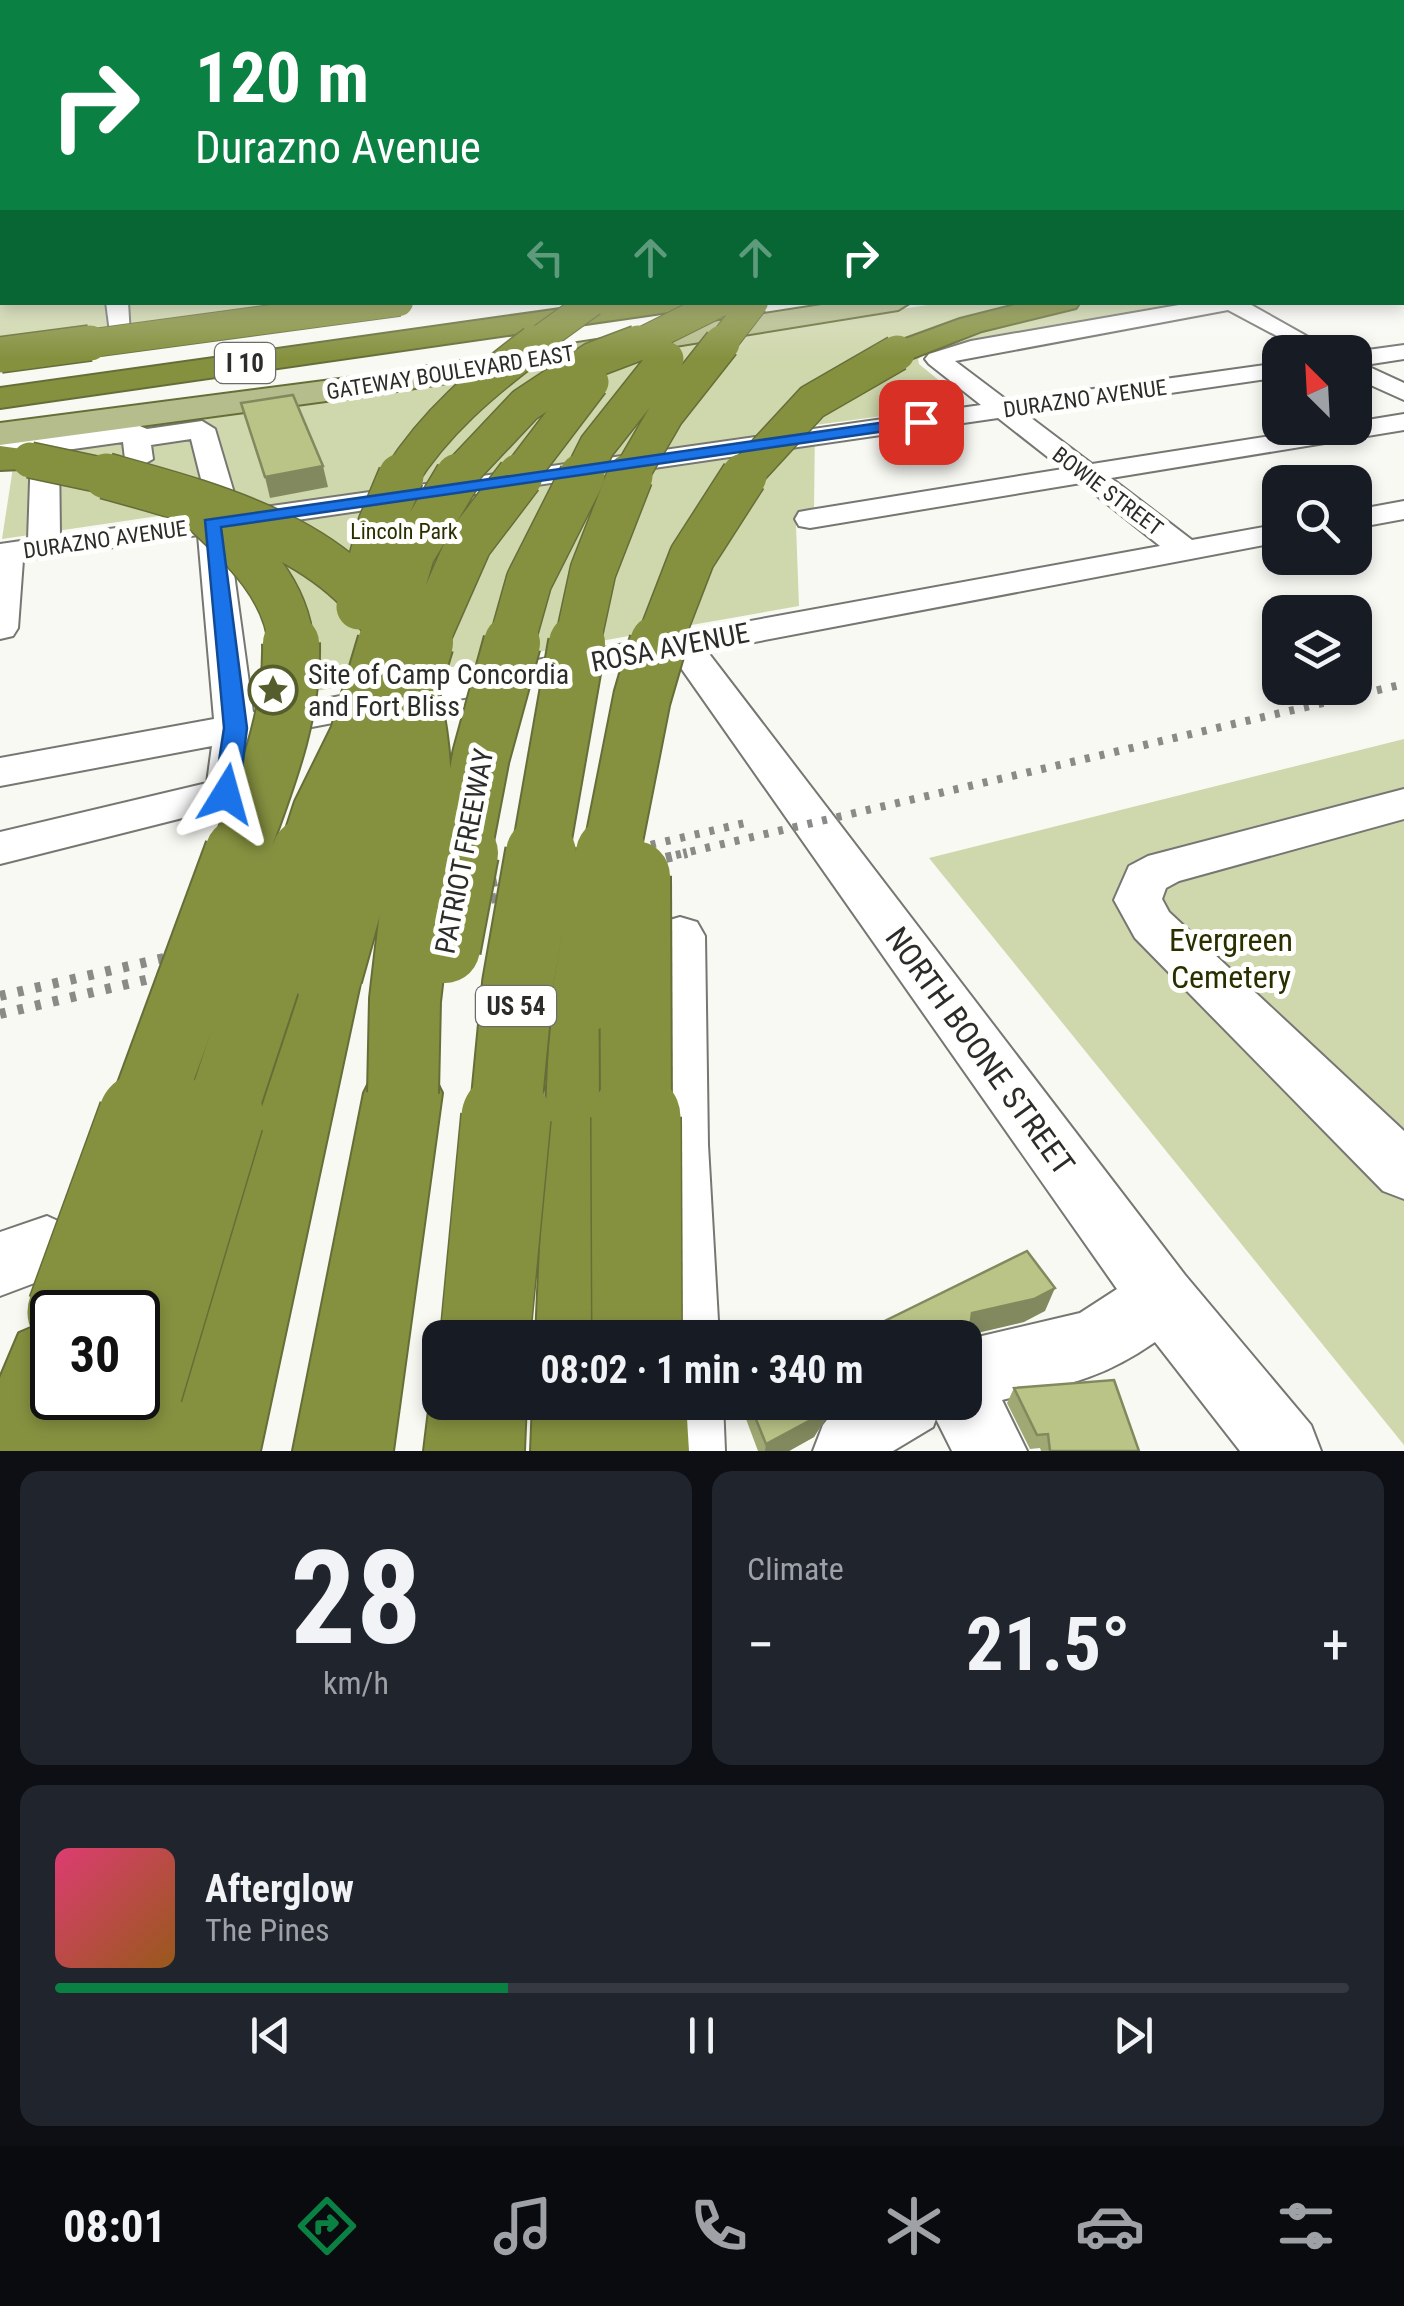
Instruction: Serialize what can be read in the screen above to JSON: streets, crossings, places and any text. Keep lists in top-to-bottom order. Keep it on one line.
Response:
{"streets":{"highway":["I 10","PATRIOT FREEWAY","US 54"],"main road":["GATEWAY BOULEVARD EAST"],"street":["DURAZNO AVENUE","BOWIE STREET","ROSA AVENUE","NORTH BOONE STREET"]},"crossings":[["DURAZNO AVENUE","BOWIE STREET"],["BOWIE STREET","ROSA AVENUE"],["ROSA AVENUE","NORTH BOONE STREET"]],"parks":["Lincoln Park","Evergreen Cemetery"],"places":{"place":["Site of Camp Concordia and Fort Bliss"]},"north":"top left","page":{"turn":["120 m","Durazno Avenue"],"limit":"30","trip":"08:02 · 1 min · 340 m","tile":[["28","km/h"],"Climate"],"heat":["−","21.5°","+"],"song":["Afterglow","The Pines"],"tabs":"08:01"}}
